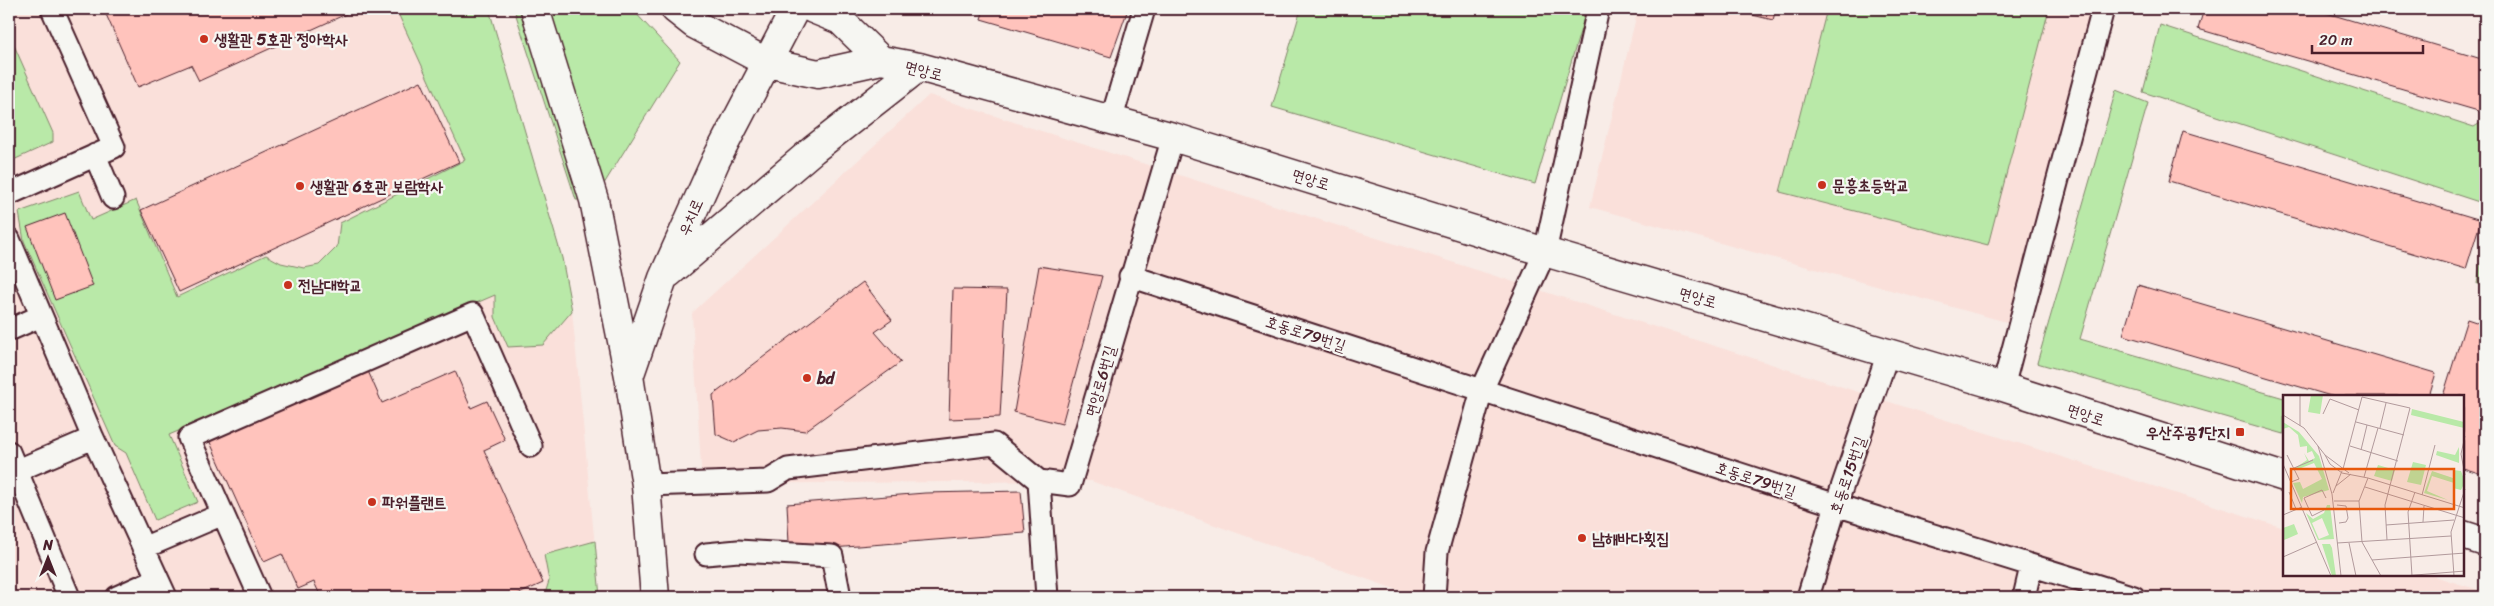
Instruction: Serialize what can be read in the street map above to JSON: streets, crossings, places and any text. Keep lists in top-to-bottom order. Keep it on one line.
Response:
{"streets":{"main road":["면앙로","우치로"],"lane":["호동로79번길","면앙로6번길","호동로15번길"]},"crossings":[["면앙로","우치로"],["면앙로","면앙로6번길"],["면앙로","호동로15번길"],["호동로79번길","면앙로6번길"],["호동로79번길","호동로15번길"]],"places":{"other":["생활관 5호관 정아학사","문흥초등학교","생활관 6호관 보람학사","전남대학교","bd","파워플랜트","남해바다횟집"],"transit":["우산주공1단지"]},"scale_bar":"20 m","north":"top"}
